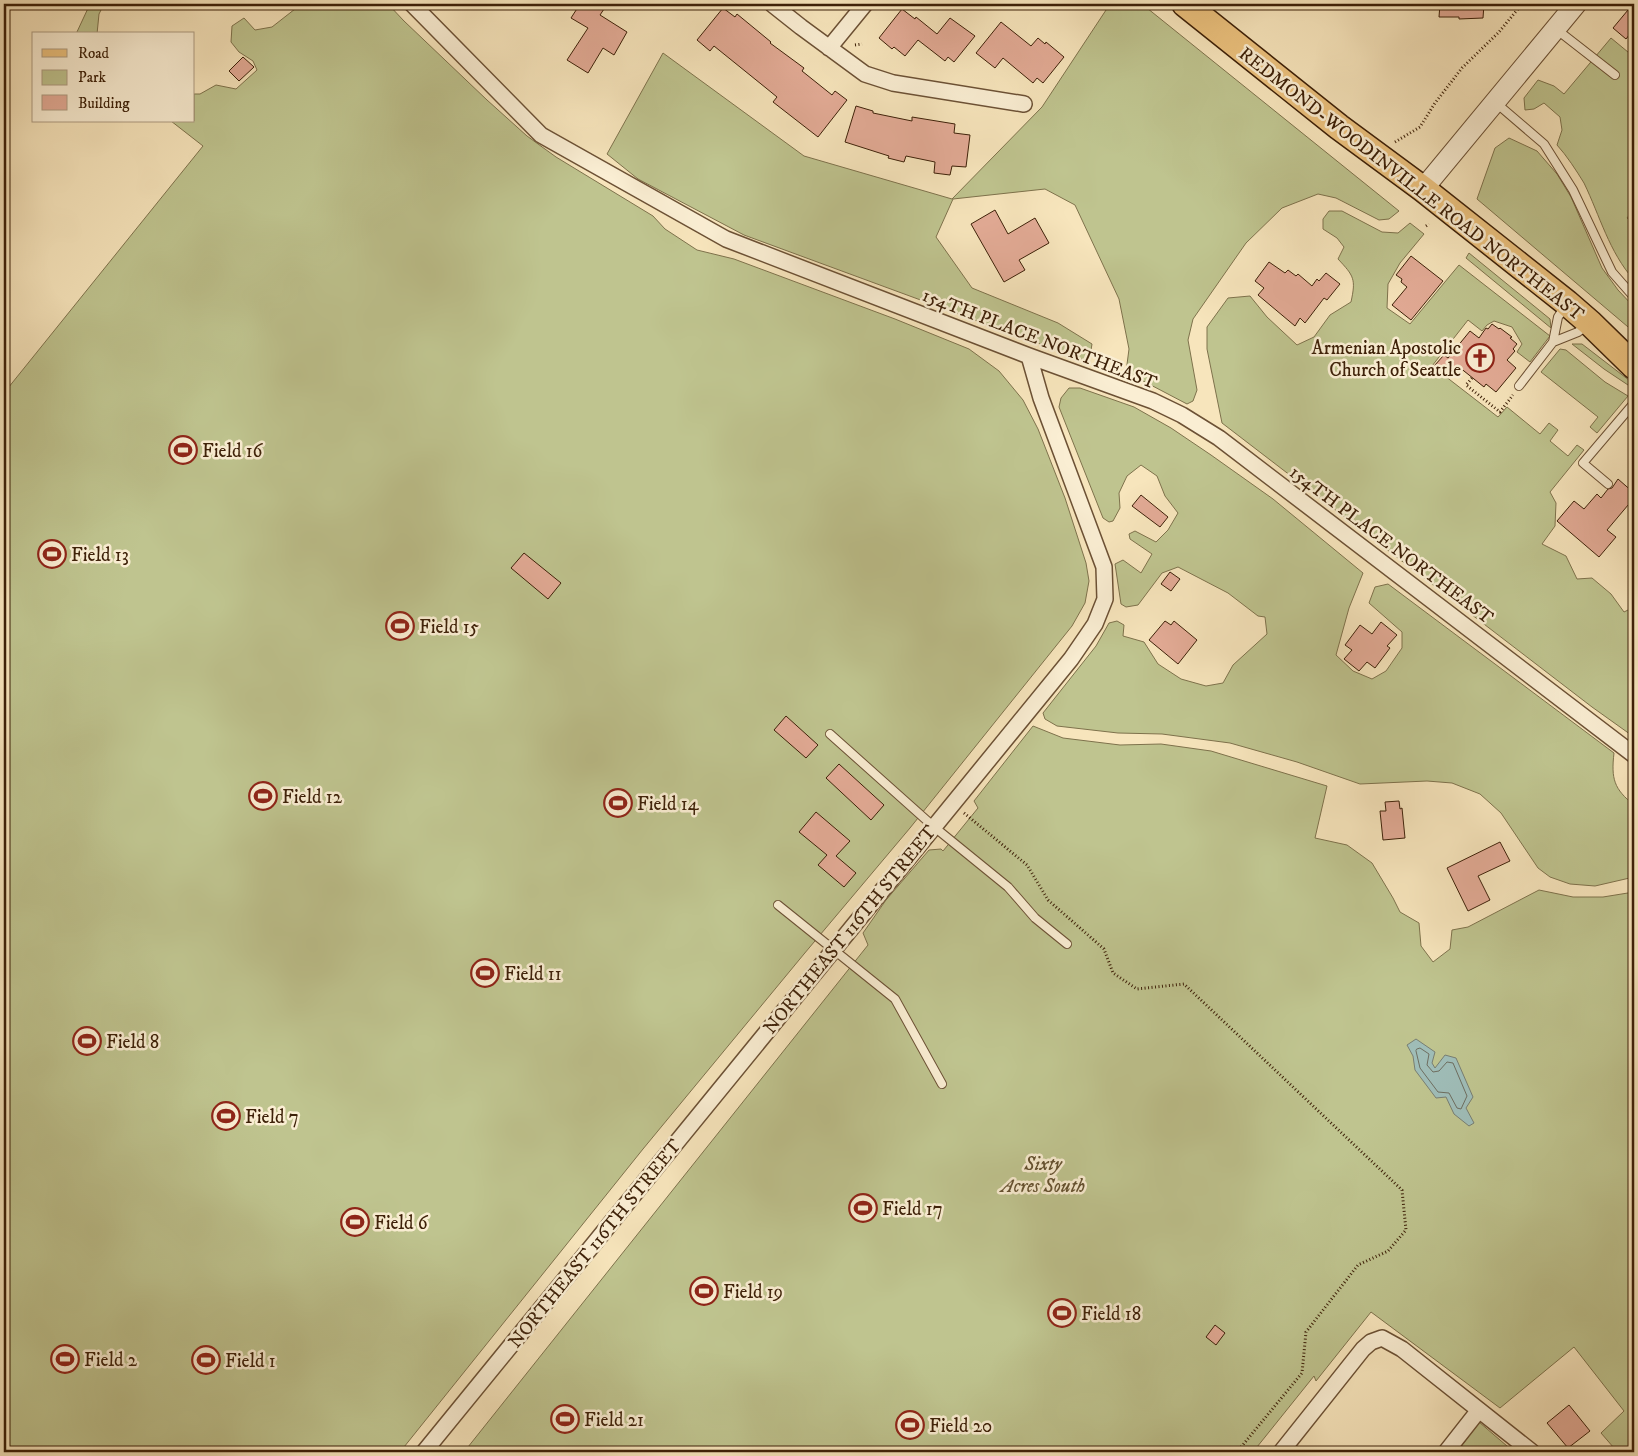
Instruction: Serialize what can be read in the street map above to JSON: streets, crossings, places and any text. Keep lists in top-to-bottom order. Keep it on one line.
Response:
{"streets":{"main road":["REDMOND-WOODINVILLE ROAD NORTHEAST"],"street":["154TH PLACE NORTHEAST","NORTHEAST 116TH STREET"]},"crossings":[["154TH PLACE NORTHEAST","NORTHEAST 116TH STREET"]],"parks":["Sixty Acres South"],"places":{"church":["Armenian Apostolic Church of Seattle"],"sports":["Field 16","Field 13","Field 15","Field 12","Field 14","Field 11","Field 8","Field 7","Field 17","Field 6","Field 19","Field 18","Field 2","Field 1","Field 21","Field 20"]},"legend":["Road","Park","Building"]}
